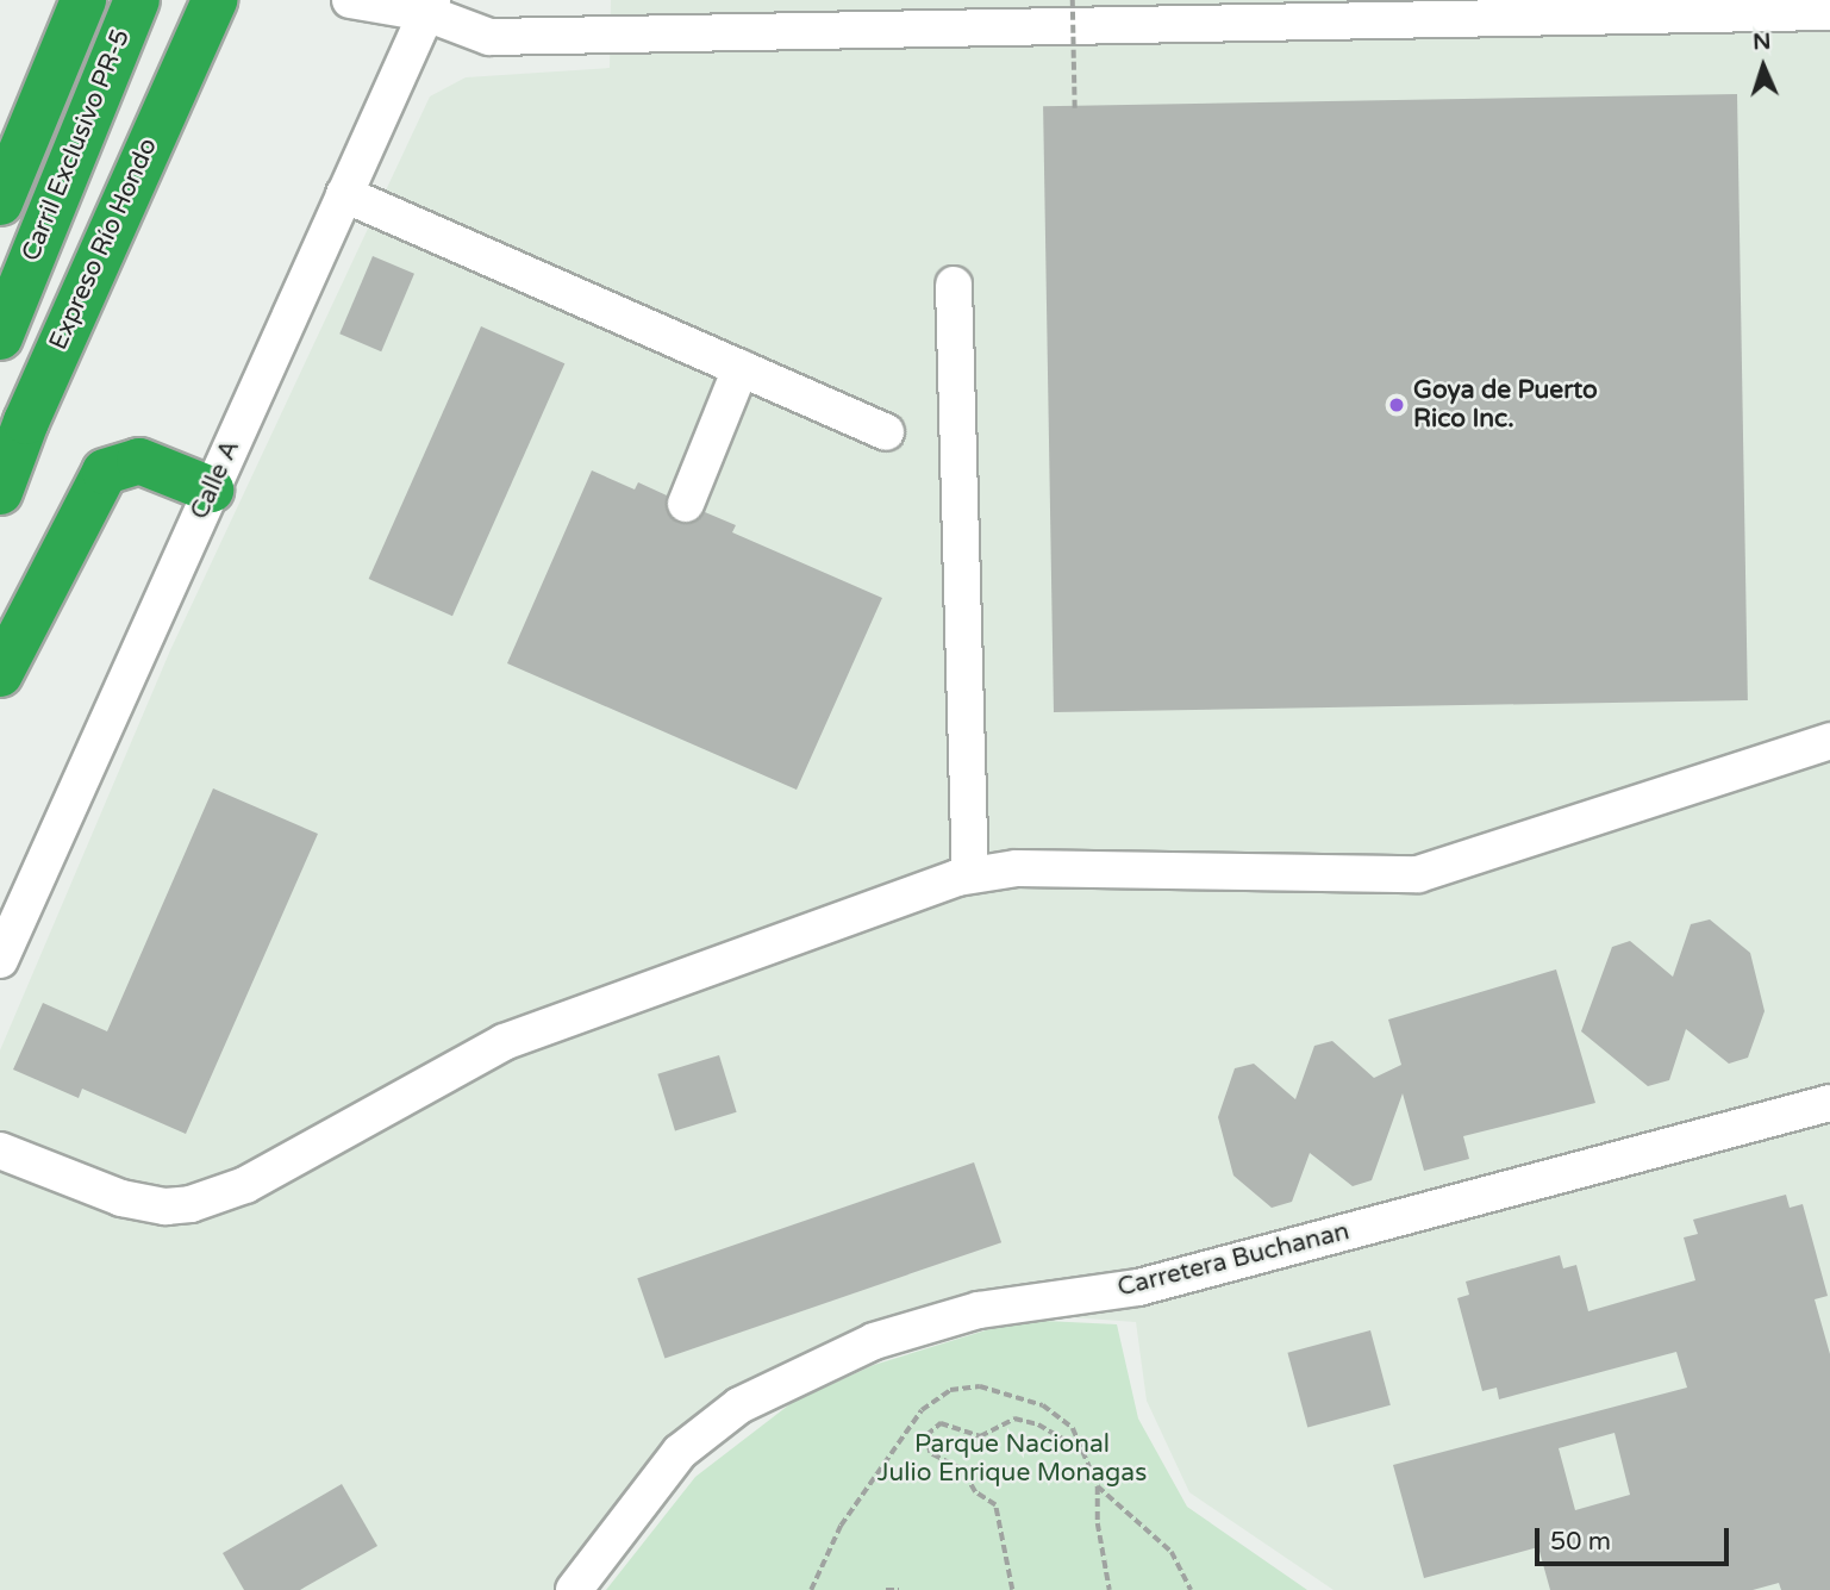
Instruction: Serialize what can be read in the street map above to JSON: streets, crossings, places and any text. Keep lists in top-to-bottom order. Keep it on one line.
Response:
{"streets":{"highway":["Carril Exclusivo PR-5","Expreso Río Hondo"],"street":["Calle A","Carretera Buchanan"]},"parks":["Parque Nacional Julio Enrique Monagas"],"places":["Goya de Puerto Rico Inc."],"scale_bar":"50 m","north":"top"}
